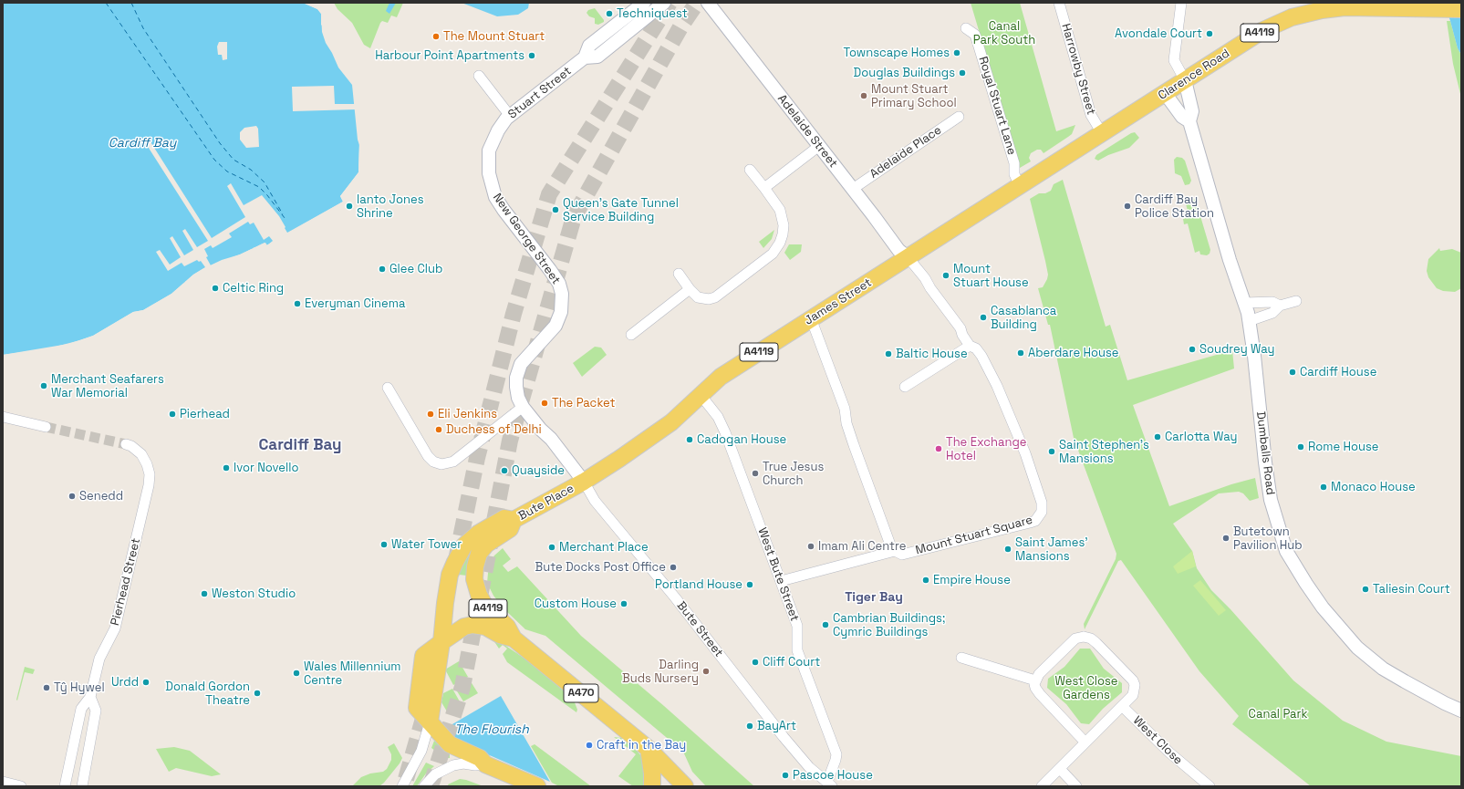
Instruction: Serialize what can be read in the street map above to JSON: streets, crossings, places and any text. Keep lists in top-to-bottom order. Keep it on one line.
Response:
{"streets":{"main road":["A4119","Clarence Road","James Street","Bute Place","A470"],"street":["Harrowby Street","Stuart Street","Royal Stuart Lane","Adelaide Street","Adelaide Place","New George Street","Dumballs Road","Mount Stuart Square","West Bute Street","Pierhead Street","Bute Street","West Close"]},"crossings":[["A4119","Bute Place"],["A4119","A470"],["Harrowby Street","Clarence Road"],["Harrowby Street","James Street"],["Clarence Road","James Street"],["Clarence Road","Dumballs Road"],["Stuart Street","New George Street"],["Royal Stuart Lane","James Street"],["Adelaide Street","Adelaide Place"],["Adelaide Street","James Street"],["Adelaide Street","Mount Stuart Square"],["New George Street","Bute Street"],["James Street","Bute Place"],["James Street","Mount Stuart Square"],["James Street","West Bute Street"],["James Street","Bute Street"],["Bute Place","Bute Street"],["Bute Place","A470"],["Mount Stuart Square","West Bute Street"],["West Bute Street","Bute Street"]],"districts":["Cardiff Bay","Tiger Bay"],"water":["Cardiff Bay","The Flourish"],"parks":["Canal Park South","West Close Gardens","Canal Park"],"places":["Techniquest","Avondale Court","The Mount Stuart","Townscape Homes","Harbour Point Apartments","Douglas Buildings","Mount Stuart Primary School","Ianto Jones Shrine","Cardiff Bay Police Station","Queen's Gate Tunnel Service Building","Glee Club","Mount Stuart House","Celtic Ring","Everyman Cinema","Casablanca Building","Soudrey Way","Aberdare House","Baltic House","Cardiff House","Merchant Seafarers War Memorial","The Packet","Pierhead","Eli Jenkins","Duchess of Delhi","Carlotta Way","Cadogan House","Rome House","The Exchange Hotel","Saint Stephen's Mansions","Ivor Novello","Quayside","True Jesus Church","Monaco House","Senedd","Butetown Pavilion Hub","Water Tower","Imam Ali Centre","Merchant Place","Saint James' Mansions","Bute Docks Post Office","Empire House","Portland House","Taliesin Court","Weston Studio","Custom House","Cambrian Buildings; Cymric Buildings","Cliff Court","Darling Buds Nursery","Wales Millennium Centre","Urdd","Tŷ Hywel","Donald Gordon Theatre","BayArt","Craft in the Bay","Pascoe House"]}
